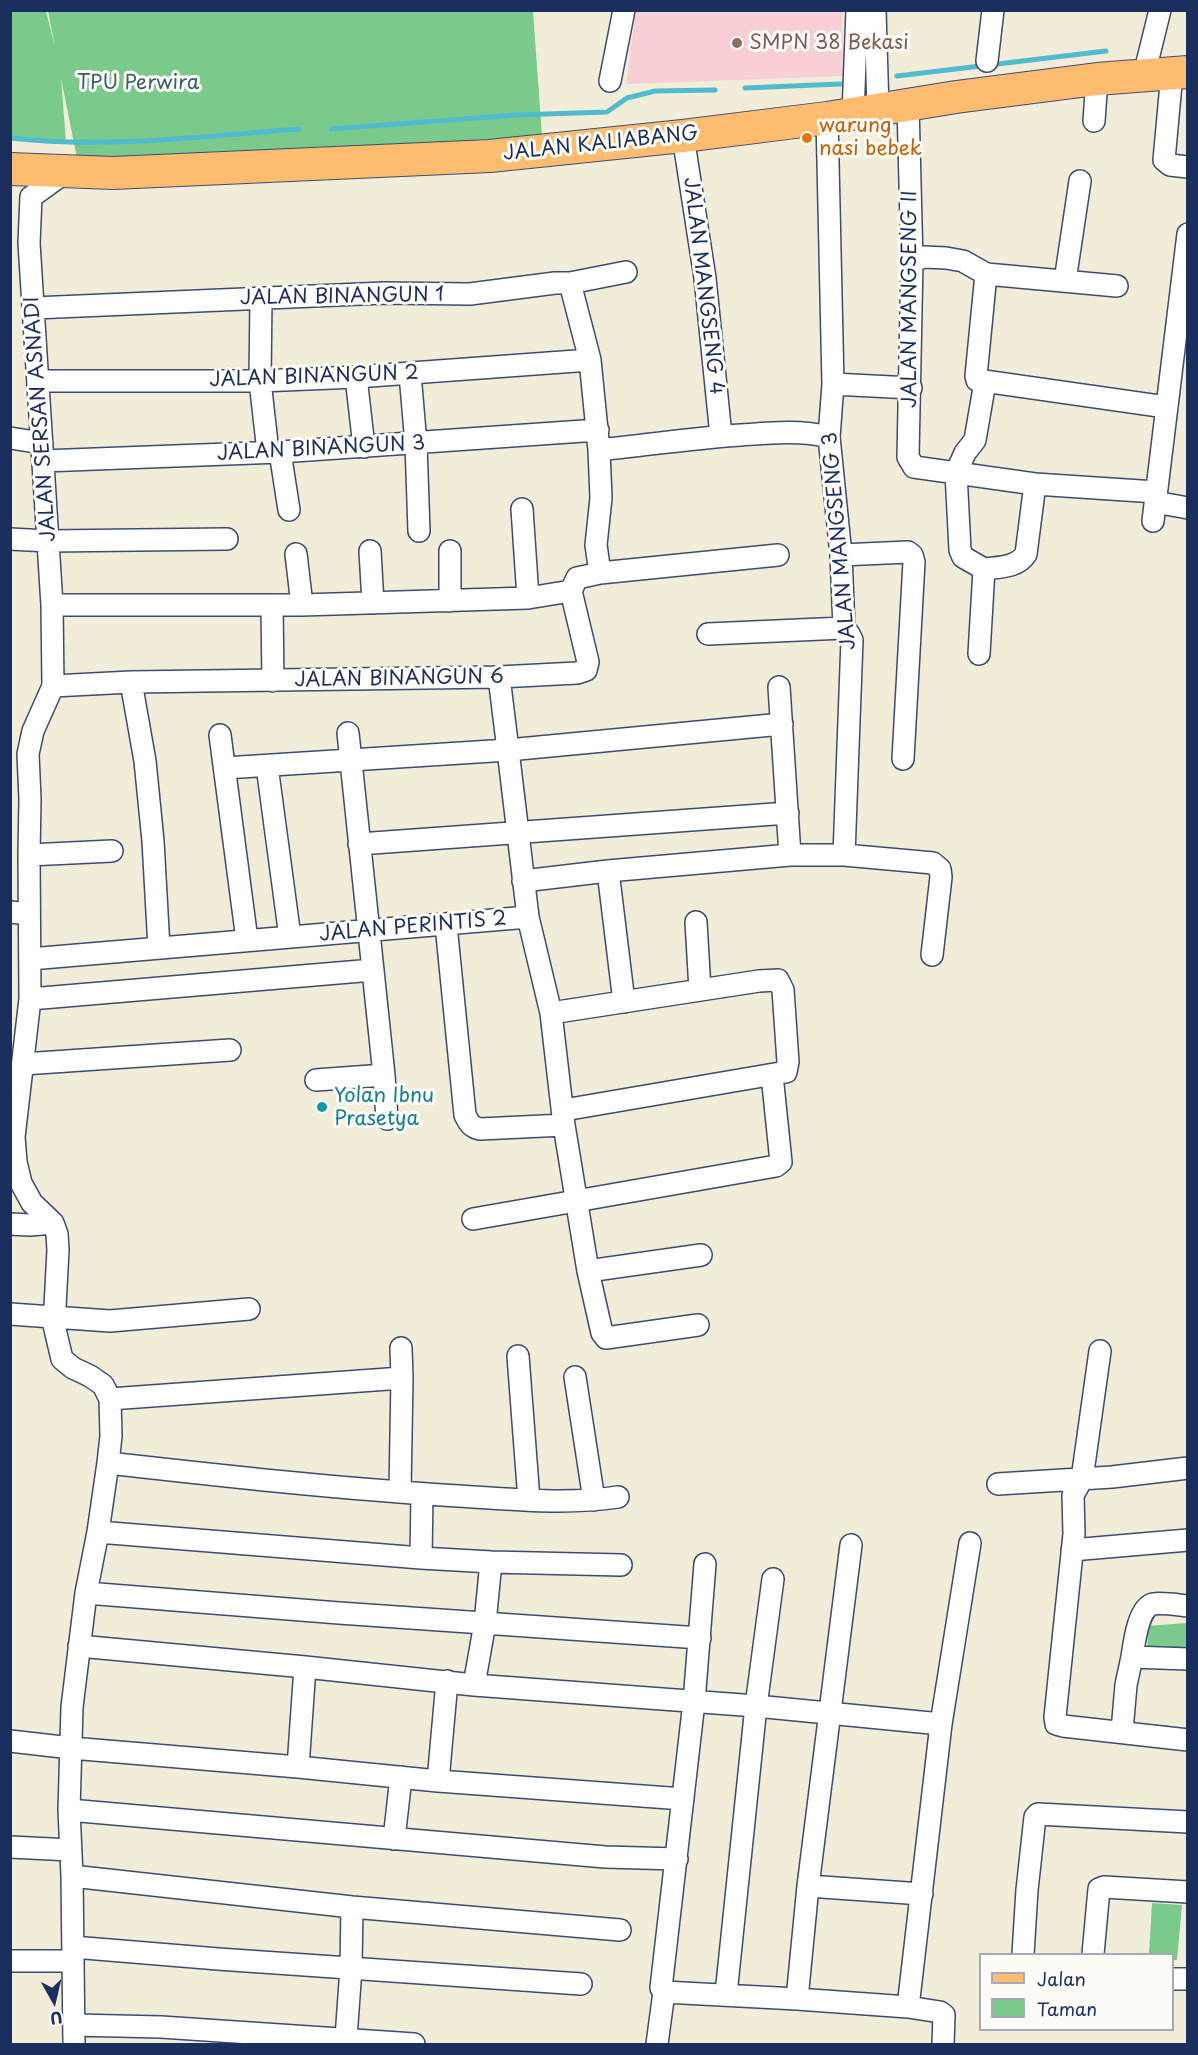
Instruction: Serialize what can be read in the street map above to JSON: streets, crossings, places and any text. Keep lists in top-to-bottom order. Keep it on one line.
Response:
{"streets":{"main road":["JALAN KALIABANG"],"street":["JALAN MANGSENG 4","JALAN BINANGUN 1","JALAN MANGSENG II","JALAN BINANGUN 2","JALAN SERSAN ASNADI","JALAN BINANGUN 3","JALAN MANGSENG 3","JALAN BINANGUN 6","JALAN PERINTIS 2"]},"crossings":[["JALAN KALIABANG","JALAN MANGSENG 4"],["JALAN KALIABANG","JALAN MANGSENG II"],["JALAN KALIABANG","JALAN SERSAN ASNADI"],["JALAN KALIABANG","JALAN MANGSENG 3"],["JALAN MANGSENG 4","JALAN BINANGUN 3"],["JALAN BINANGUN 1","JALAN SERSAN ASNADI"],["JALAN MANGSENG II","JALAN MANGSENG 3"],["JALAN BINANGUN 2","JALAN SERSAN ASNADI"],["JALAN SERSAN ASNADI","JALAN BINANGUN 3"],["JALAN SERSAN ASNADI","JALAN BINANGUN 6"],["JALAN BINANGUN 3","JALAN MANGSENG 3"]],"parks":["TPU Perwira"],"places":["SMPN 38 Bekasi","warung nasi bebek","Yolan Ibnu Prasetya"],"legend":["Jalan","Taman"],"north":"bottom"}
